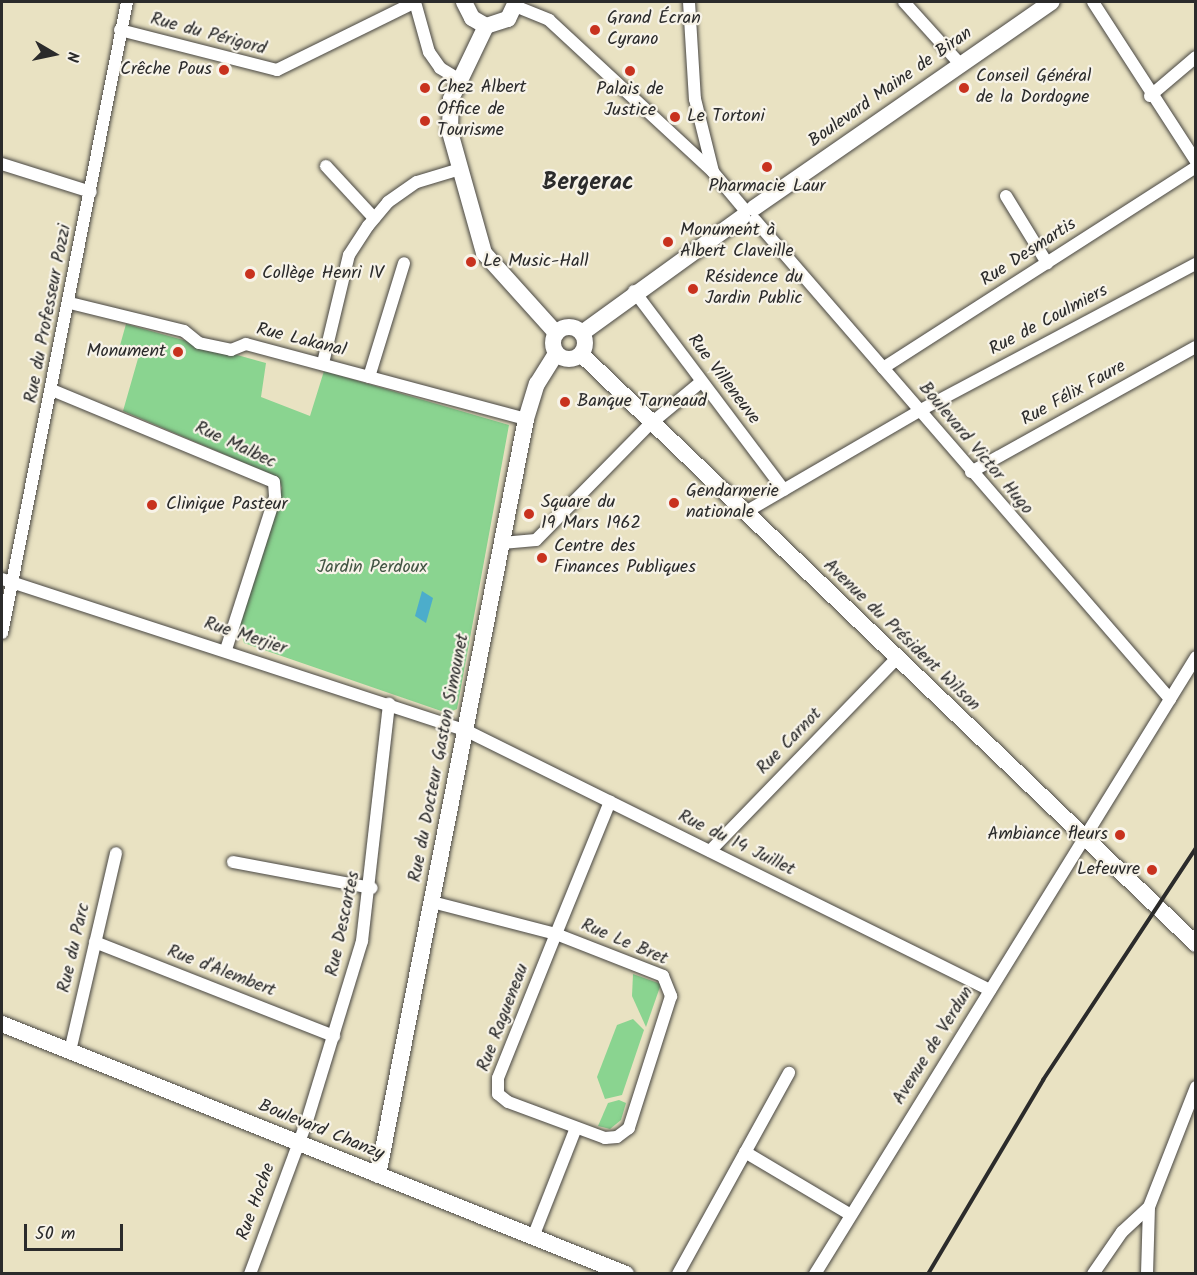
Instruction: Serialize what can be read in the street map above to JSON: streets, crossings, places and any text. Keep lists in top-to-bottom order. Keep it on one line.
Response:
{"streets":{"main road":["Boulevard Maine de Biran","Avenue du Président Wilson","Rue du Docteur Gaston Simounet","Boulevard Chanzy"],"street":["Rue du Périgord","Rue Desmartis","Rue du Professeur Pozzi","Rue de Coulmiers","Rue Lakanal","Rue Villeneuve","Rue Félix Faure","Rue Malbec","Boulevard Victor Hugo","Rue Merjier","Rue Carnot","Rue du 14 Juillet","Rue Descartes","Rue Le Bret","Rue du Parc","Rue d'Alembert","Rue Ragueneau","Avenue de Verdun","Rue Hoche"]},"crossings":[["Rue du Périgord","Rue du Professeur Pozzi"],["Boulevard Maine de Biran","Rue Villeneuve"],["Boulevard Maine de Biran","Boulevard Victor Hugo"],["Boulevard Maine de Biran","Avenue du Président Wilson"],["Boulevard Maine de Biran","Rue du Docteur Gaston Simounet"],["Rue Desmartis","Boulevard Victor Hugo"],["Rue du Professeur Pozzi","Rue Lakanal"],["Rue du Professeur Pozzi","Rue Malbec"],["Rue du Professeur Pozzi","Rue Merjier"],["Rue de Coulmiers","Rue Villeneuve"],["Rue de Coulmiers","Boulevard Victor Hugo"],["Rue de Coulmiers","Avenue du Président Wilson"],["Rue Lakanal","Rue du Docteur Gaston Simounet"],["Rue Félix Faure","Boulevard Victor Hugo"],["Rue Malbec","Rue Merjier"],["Boulevard Victor Hugo","Avenue de Verdun"],["Avenue du Président Wilson","Rue Carnot"],["Avenue du Président Wilson","Rue du Docteur Gaston Simounet"],["Avenue du Président Wilson","Avenue de Verdun"],["Rue Merjier","Rue du Docteur Gaston Simounet"],["Rue Merjier","Rue du 14 Juillet"],["Rue Merjier","Rue Descartes"],["Rue Carnot","Rue du 14 Juillet"],["Rue du Docteur Gaston Simounet","Rue du 14 Juillet"],["Rue du Docteur Gaston Simounet","Rue Le Bret"],["Rue du Docteur Gaston Simounet","Boulevard Chanzy"],["Rue du 14 Juillet","Rue Ragueneau"],["Rue du 14 Juillet","Avenue de Verdun"],["Rue Descartes","Rue d'Alembert"],["Rue Descartes","Boulevard Chanzy"],["Rue Descartes","Rue Hoche"],["Rue Le Bret","Rue Ragueneau"],["Rue du Parc","Rue d'Alembert"],["Rue du Parc","Boulevard Chanzy"],["Boulevard Chanzy","Rue Hoche"]],"districts":["Bergerac"],"parks":["Jardin Perdoux"],"places":["Grand Écran Cyrano","Crêche Pous","Palais de Justice","Chez Albert","Conseil Général de la Dordogne","Le Tortoni","Office de Tourisme","Pharmacie Laur","Monument à Albert Claveille","Le Music-Hall","Collège Henri IV","Résidence du Jardin Public","Monument","Banque Tarneaud","Gendarmerie nationale","Clinique Pasteur","Square du 19 Mars 1962","Centre des Finances Publiques","Ambiance fleurs","Lefeuvre"],"scale_bar":"50 m","north":"right"}
